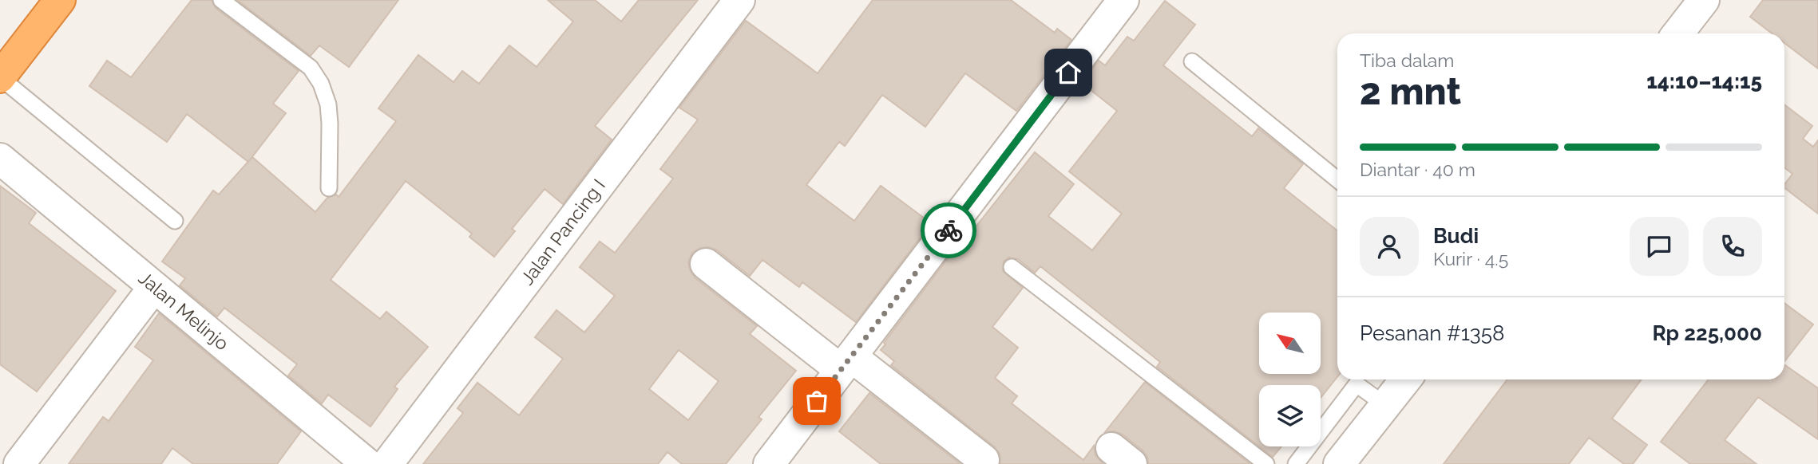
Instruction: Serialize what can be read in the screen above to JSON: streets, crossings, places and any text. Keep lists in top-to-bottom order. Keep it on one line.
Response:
{"streets":{"street":["Jalan Pancing I","Jalan Melinjo"]},"north":"top left","page":{"heading":["2 mnt","Tiba dalam","14:10–14:15"],"panel":["Budi","Kurir · 4.5","Pesanan #1358","Rp 225,000"],"bar":"Diantar · 40 m"}}
